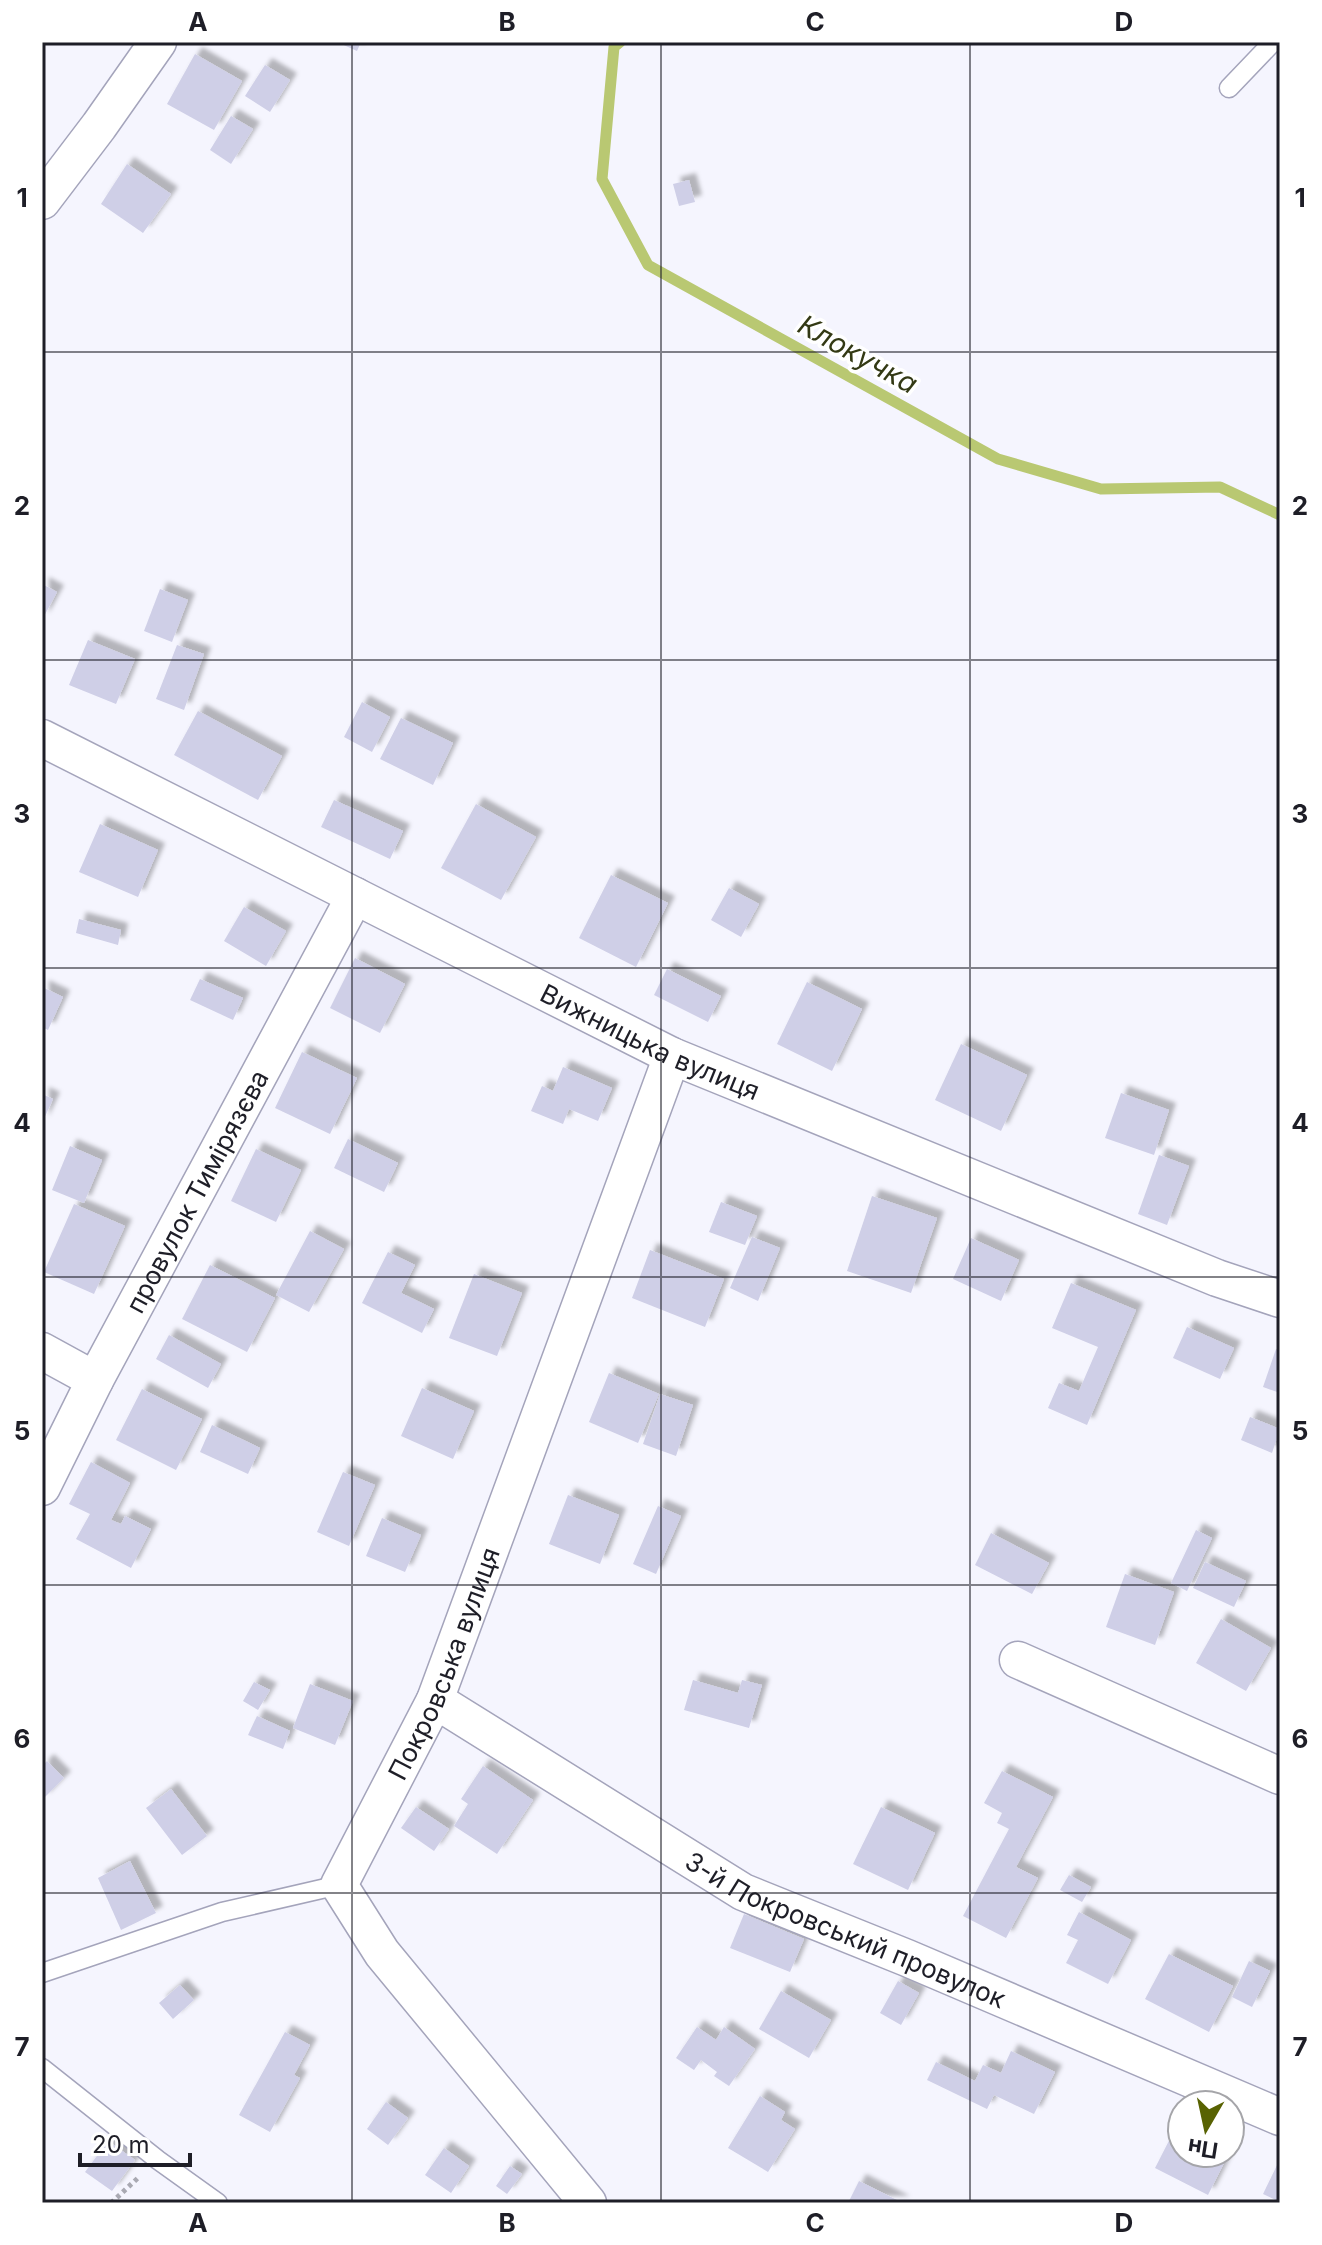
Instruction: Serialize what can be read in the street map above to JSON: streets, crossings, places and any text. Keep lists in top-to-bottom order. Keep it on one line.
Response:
{"streets":{"street":["Вижницька вулиця","провулок Тимірязєва","Покровська вулиця","3-й Покровський провулок"]},"crossings":[["Вижницька вулиця","провулок Тимірязєва"],["Вижницька вулиця","Покровська вулиця"],["Покровська вулиця","3-й Покровський провулок"]],"water":["Клокучка"],"scale_bar":"20 m","north":"bottom","grid":{"columns":["A","B","C","D"],"rows":["1","2","3","4","5","6","7"]}}
